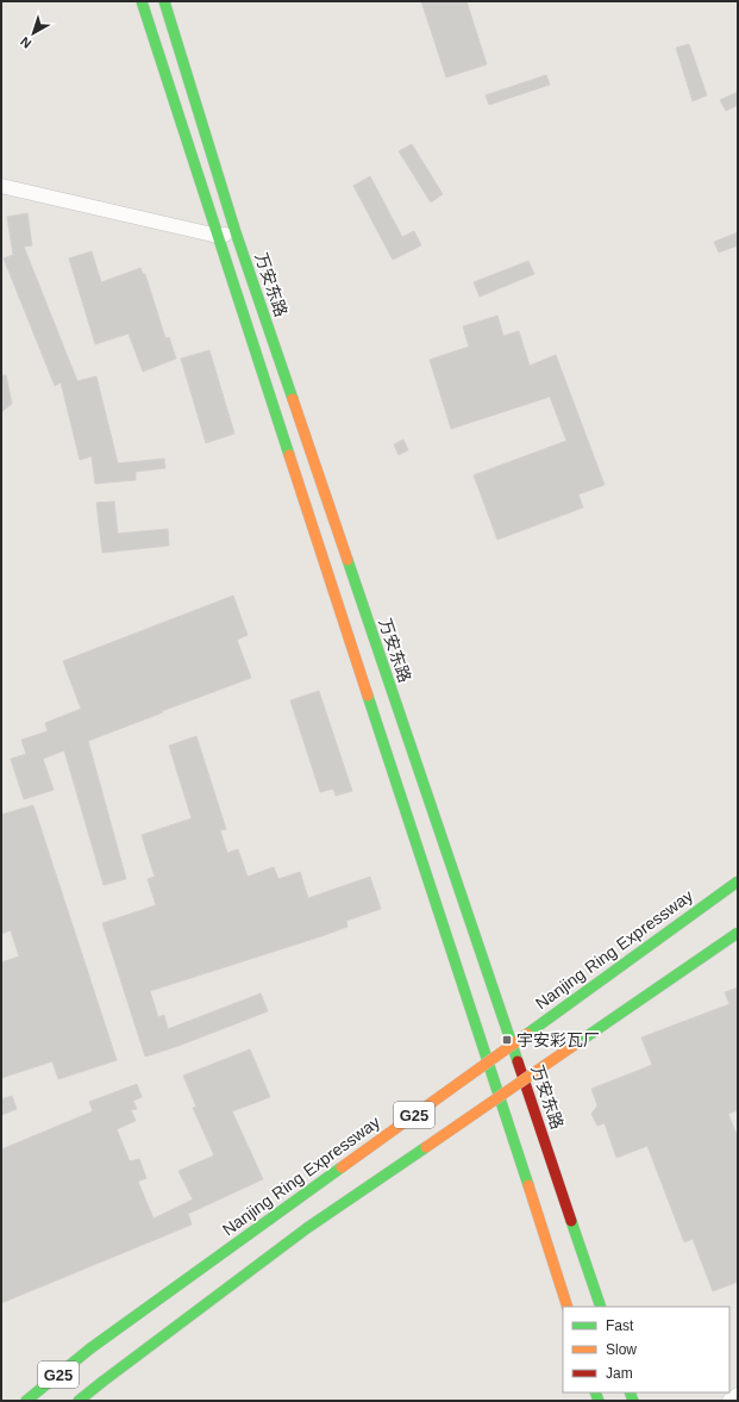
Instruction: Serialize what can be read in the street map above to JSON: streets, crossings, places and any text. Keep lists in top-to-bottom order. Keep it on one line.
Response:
{"streets":{"main road":["万安东路","Nanjing Ring Expressway","G25"]},"places":{"transit":["宇安彩瓦厂"]},"legend":["Fast","Slow","Jam"],"north":"bottom left"}
